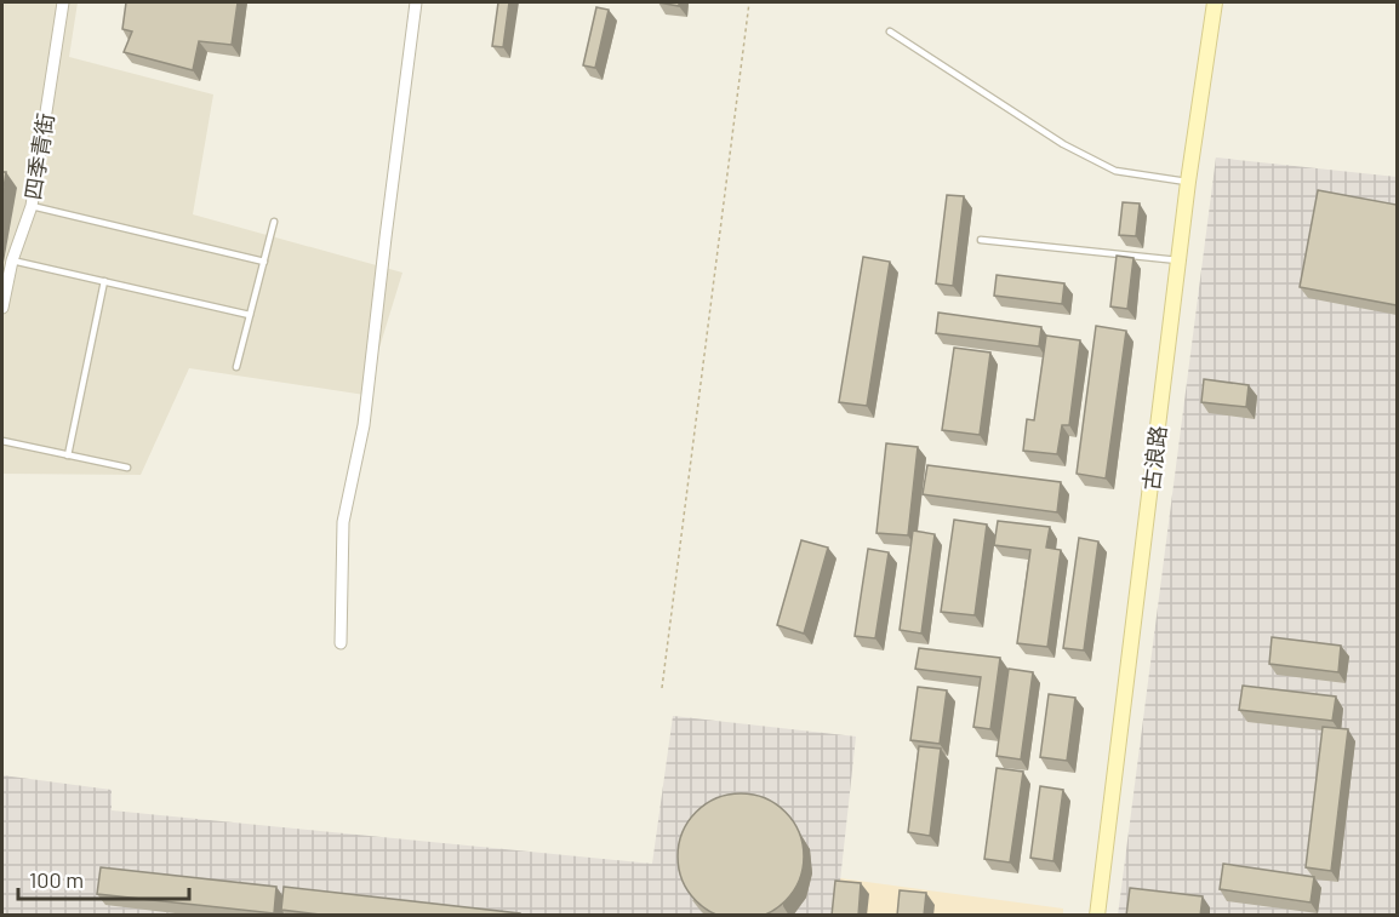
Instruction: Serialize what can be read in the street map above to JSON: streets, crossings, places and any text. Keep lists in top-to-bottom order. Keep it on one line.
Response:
{"streets":{"main road":["古浪路"],"street":["四季青街"]},"scale_bar":"100 m"}
